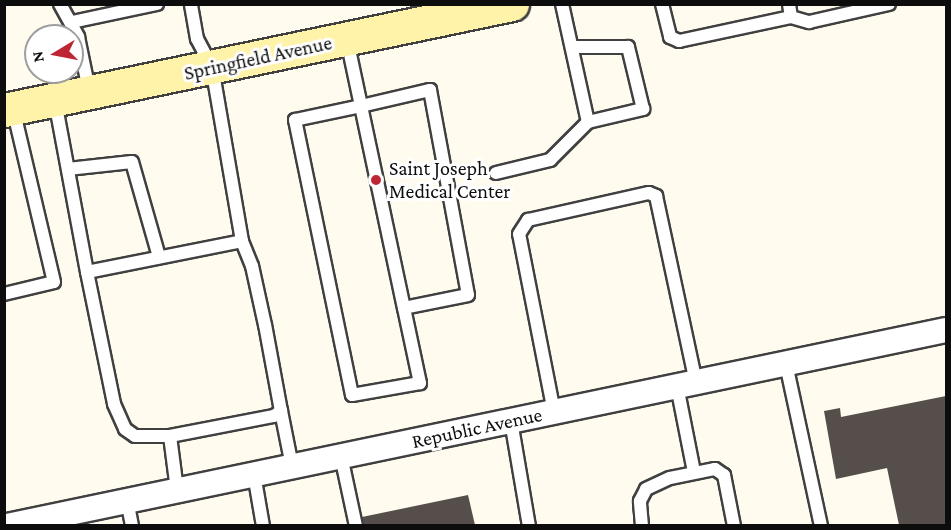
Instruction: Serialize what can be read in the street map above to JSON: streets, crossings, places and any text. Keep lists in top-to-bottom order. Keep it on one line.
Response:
{"streets":{"street":["Springfield Avenue","Republic Avenue"]},"places":["Saint Joseph Medical Center"],"north":"left"}
